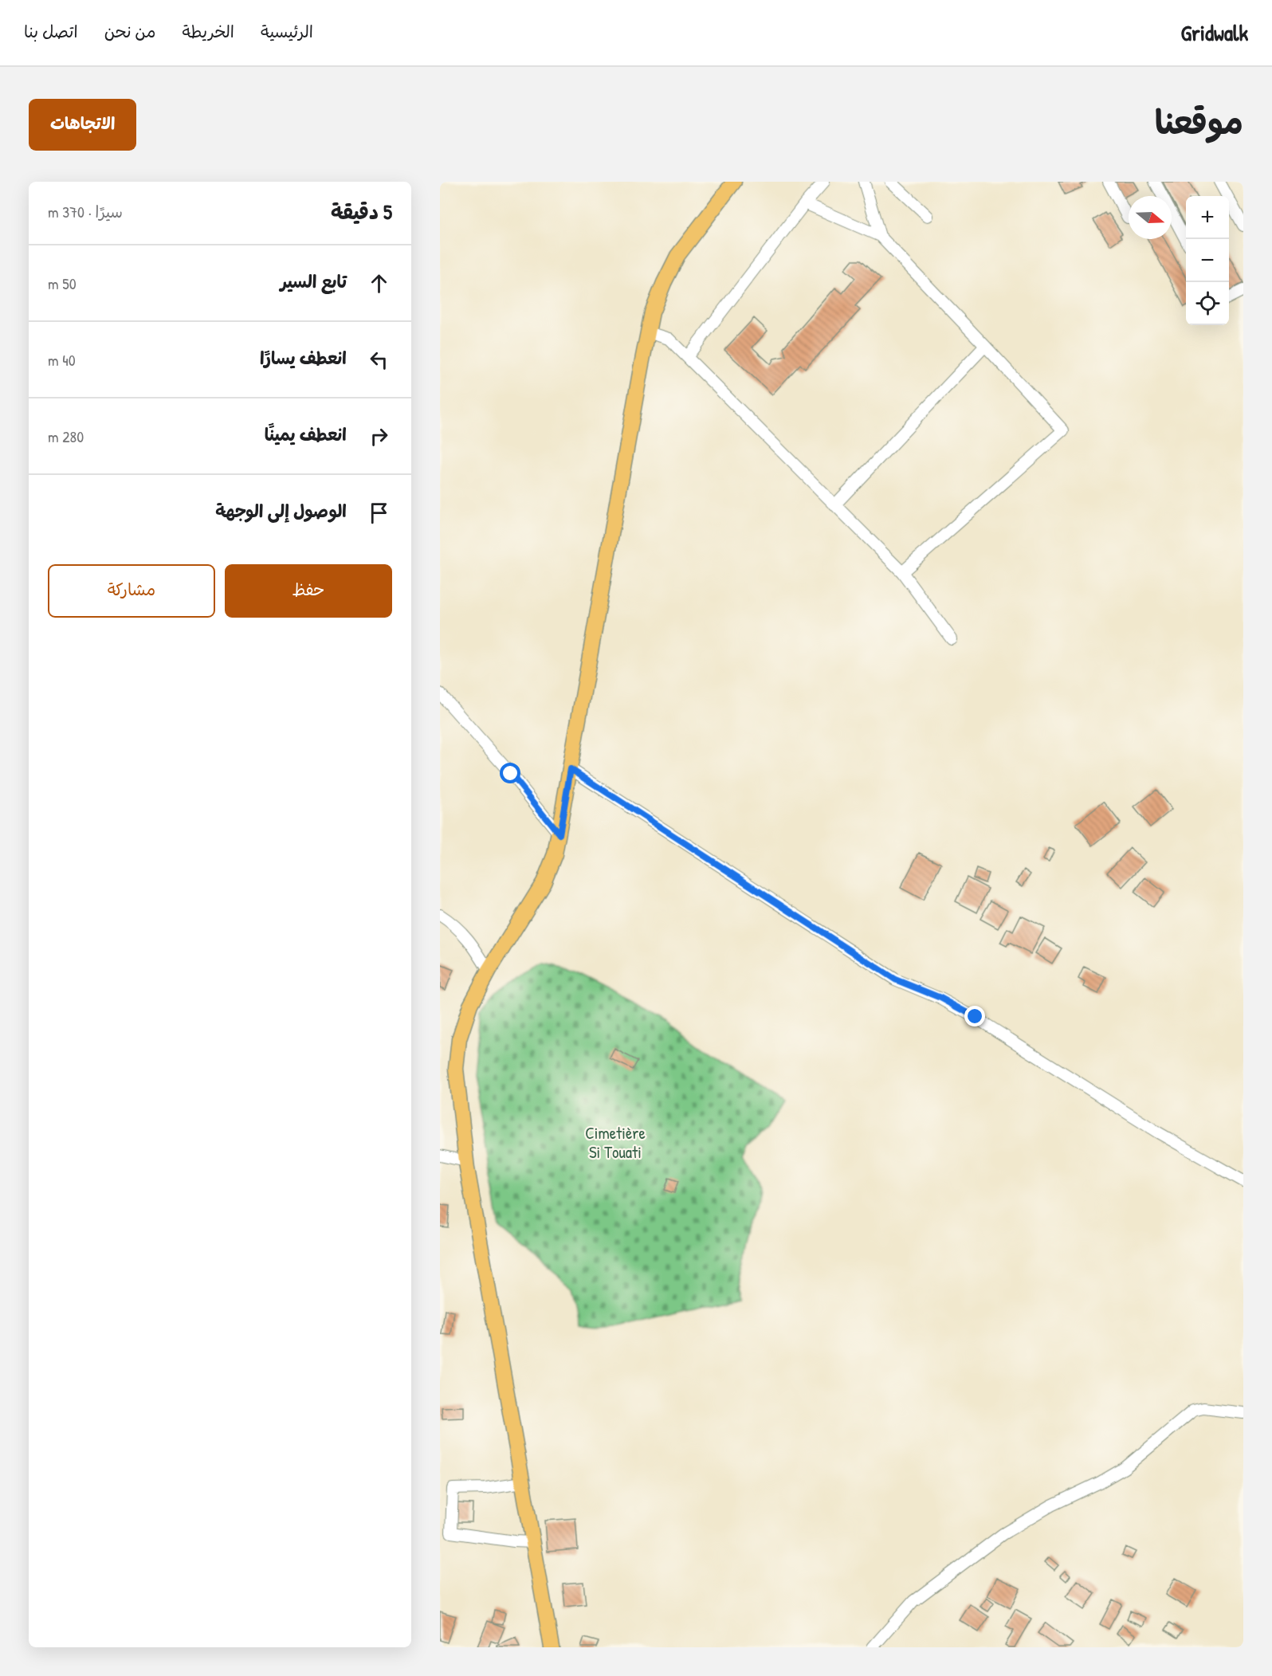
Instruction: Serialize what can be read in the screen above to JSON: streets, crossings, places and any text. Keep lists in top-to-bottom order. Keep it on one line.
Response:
{"parks":["Cimetière Si Touati"],"north":"right","page":{"header":"Gridwalk","nav":["الرئيسية","الخريطة","من نحن","اتصل بنا"],"title":"موقعنا","buttons":["الاتجاهات",["حفظ","مشاركة"]],"heading":["5 دقيقة","سيرًا · 370 m"],"map_buttons":["+","−"],"list":[["تابع السير","50 m"],["انعطف يسارًا","40 m"],["انعطف يمينًا","280 m"],"الوصول إلى الوجهة"]}}
